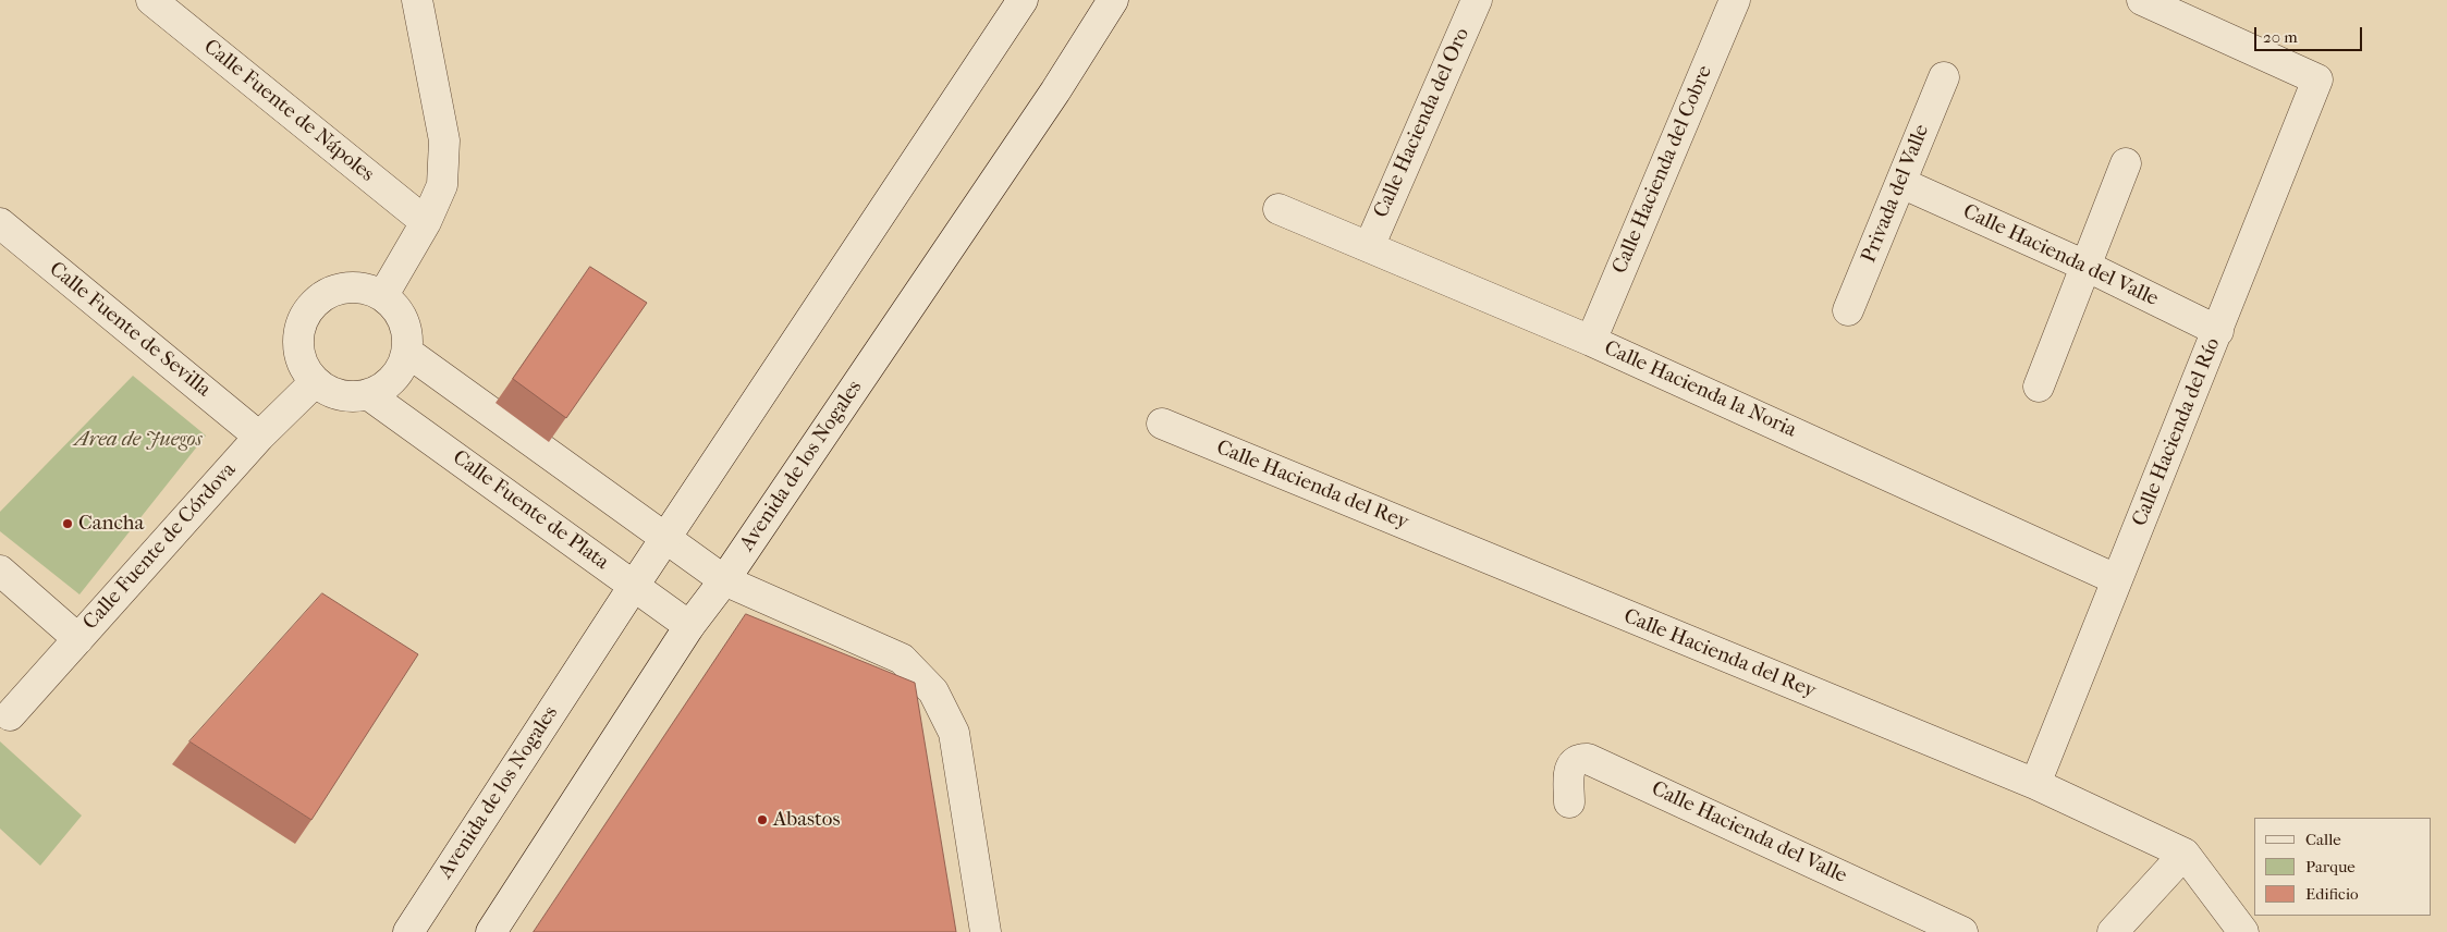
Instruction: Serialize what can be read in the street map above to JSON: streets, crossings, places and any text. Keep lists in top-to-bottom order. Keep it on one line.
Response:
{"streets":{"street":["Calle Fuente de Nápoles","Calle Hacienda del Oro","Calle Hacienda del Cobre","Privada del Valle","Calle Hacienda del Valle","Calle Fuente de Sevilla","Calle Hacienda la Noria","Calle Hacienda del Río","Avenida de los Nogales","Calle Hacienda del Rey","Calle Fuente de Plata","Calle Fuente de Córdova"]},"crossings":[["Calle Hacienda del Oro","Calle Hacienda la Noria"],["Calle Hacienda del Cobre","Calle Hacienda la Noria"],["Privada del Valle","Calle Hacienda del Valle"],["Calle Hacienda del Valle","Calle Hacienda del Río"],["Calle Fuente de Sevilla","Calle Fuente de Córdova"],["Calle Hacienda la Noria","Calle Hacienda del Río"],["Calle Hacienda del Río","Calle Hacienda del Rey"],["Avenida de los Nogales","Calle Fuente de Plata"],["Calle Fuente de Plata","Calle Fuente de Córdova"]],"parks":["Area de Juegos"],"places":["Cancha","Abastos"],"legend":["Calle","Parque","Edificio"],"scale_bar":"20 m"}
